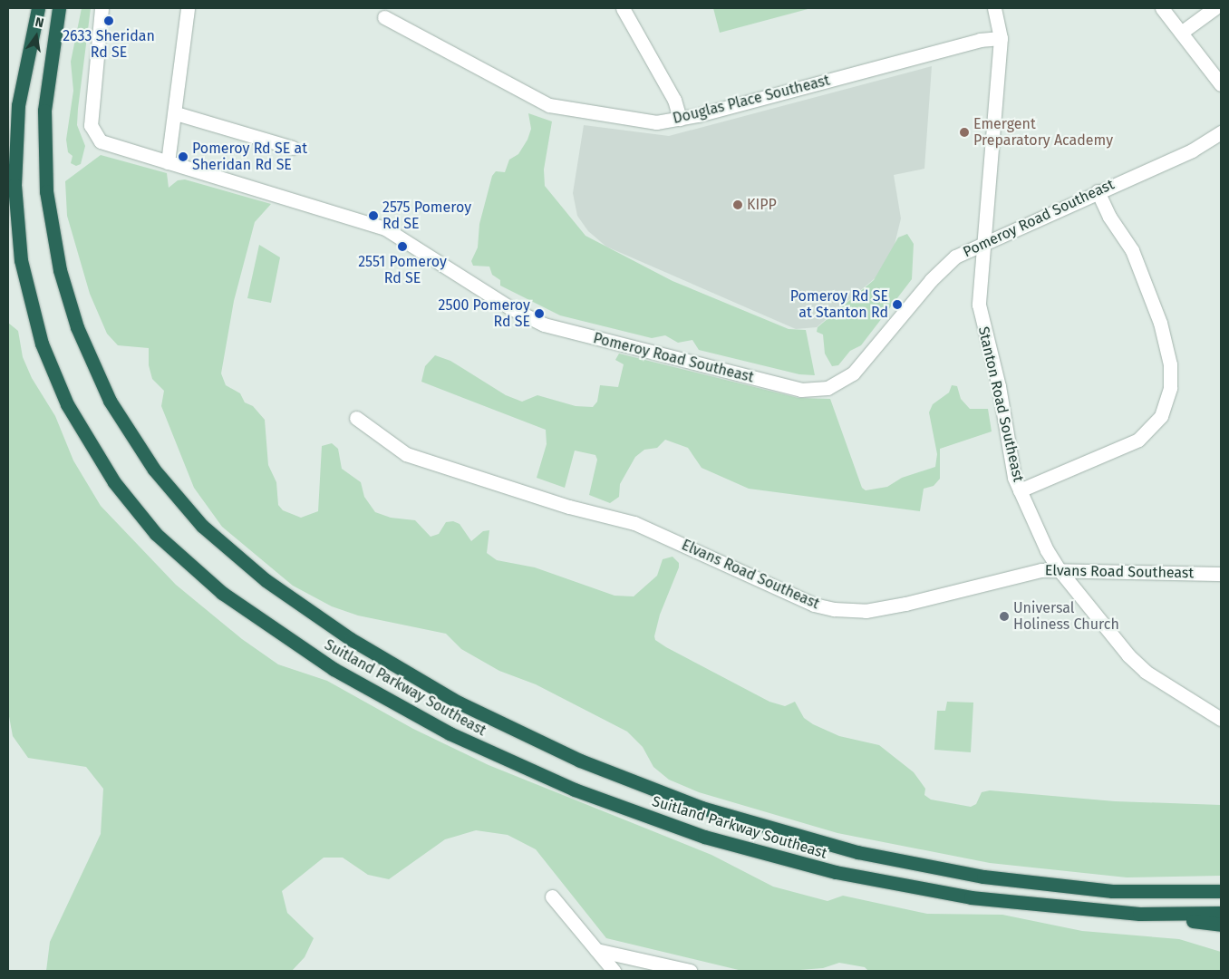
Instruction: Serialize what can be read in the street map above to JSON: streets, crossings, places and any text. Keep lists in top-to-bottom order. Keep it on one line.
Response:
{"streets":{"highway":["Suitland Parkway Southeast"],"street":["Douglas Place Southeast","Pomeroy Road Southeast","Stanton Road Southeast","Elvans Road Southeast"]},"crossings":[["Douglas Place Southeast","Stanton Road Southeast"],["Pomeroy Road Southeast","Stanton Road Southeast"],["Stanton Road Southeast","Elvans Road Southeast"]],"places":["2633 Sheridan Rd SE","Emergent Preparatory Academy","Pomeroy Rd SE at Sheridan Rd SE","KIPP","2575 Pomeroy Rd SE","2551 Pomeroy Rd SE","Pomeroy Rd SE at Stanton Rd","2500 Pomeroy Rd SE","Universal Holiness Church"],"north":"top"}
